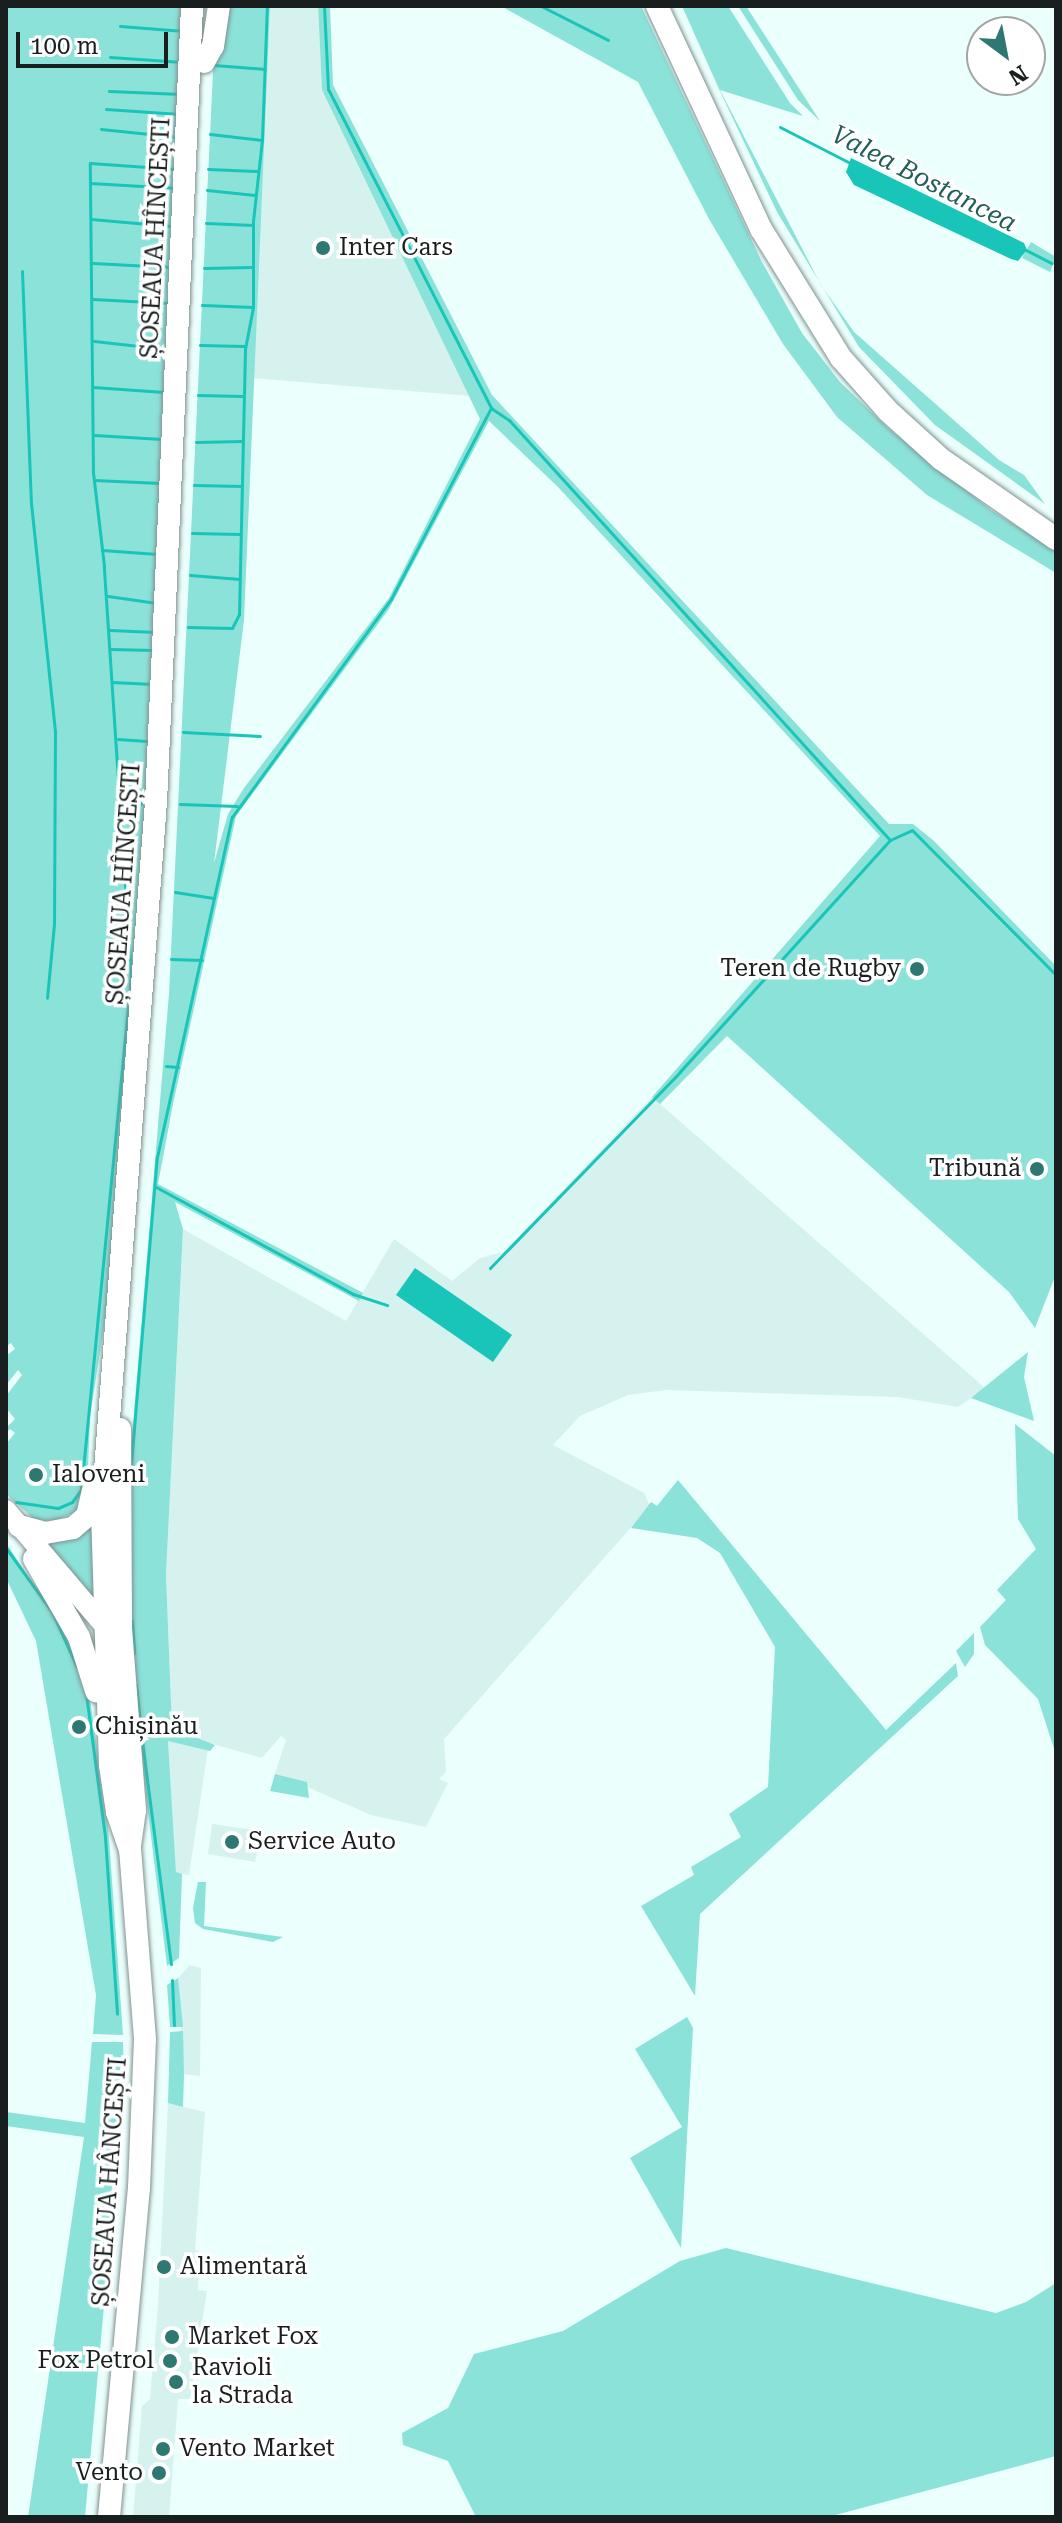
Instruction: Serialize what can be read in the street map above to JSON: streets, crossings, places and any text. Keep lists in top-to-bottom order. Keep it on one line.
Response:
{"streets":{"highway":["ȘOSEAUA HÎNCEȘTI","ȘOSEAUA HÂNCEȘTI"]},"crossings":[["ȘOSEAUA HÎNCEȘTI","ȘOSEAUA HÂNCEȘTI"]],"water":["Valea Bostancea"],"places":["Inter Cars","Teren de Rugby","Tribună","Ialoveni","Chișinău","Service Auto","Alimentară","Market Fox","Fox Petrol","Ravioli la Strada","Vento Market","Vento"],"scale_bar":"100 m","north":"bottom right"}
